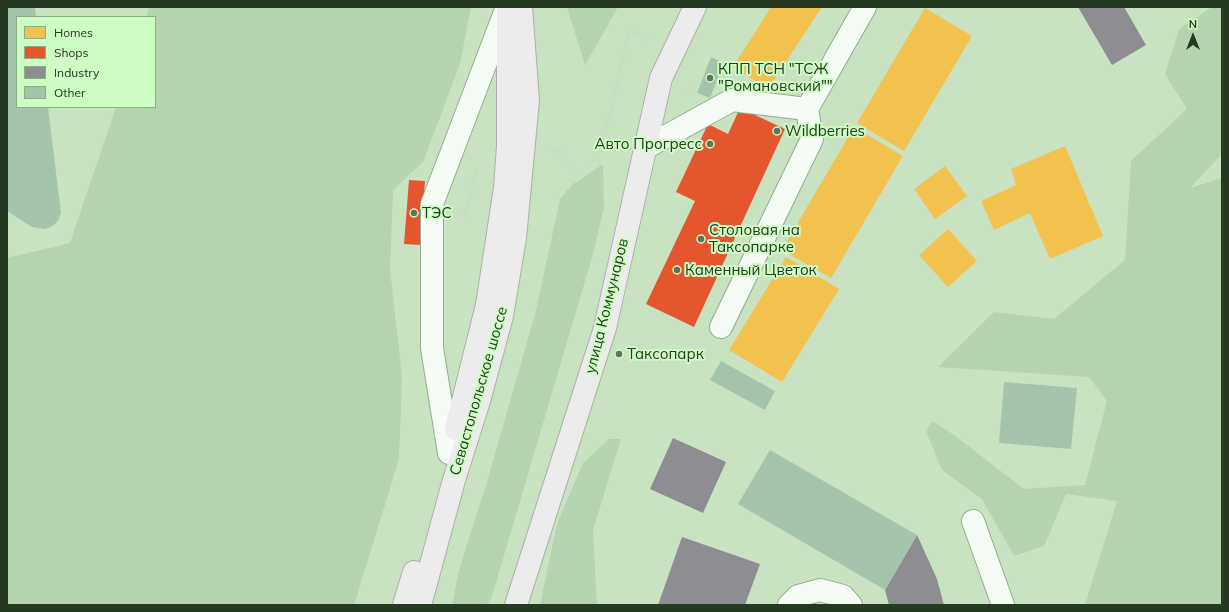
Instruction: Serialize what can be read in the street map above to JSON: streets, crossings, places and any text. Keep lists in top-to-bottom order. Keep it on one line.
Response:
{"streets":{"main road":["улица Коммунаров","Севастопольское шоссе"]},"places":["КПП ТСН \"ТСЖ \"Романовский\"\"","Wildberries","Авто Прогресс","ТЭС","Столовая на Таксопарке","Каменный Цветок","Таксопарк"],"legend":["Homes","Shops","Industry","Other"],"north":"top"}
